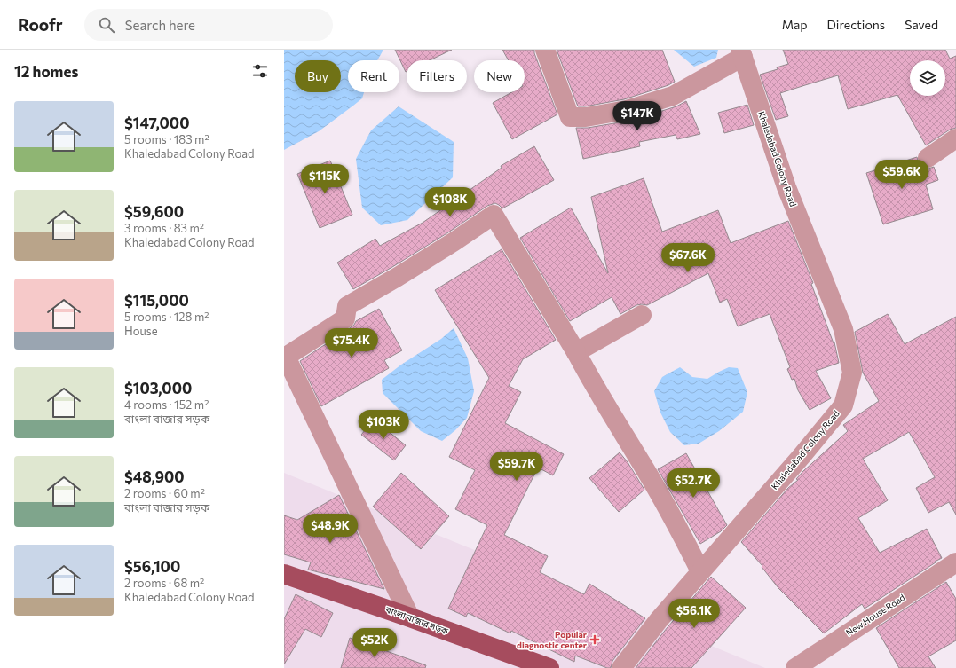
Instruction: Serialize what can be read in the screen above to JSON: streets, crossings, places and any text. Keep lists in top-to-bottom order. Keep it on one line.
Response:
{"streets":{"main road":["বাংলা বাজার সড়ক"],"street":["Khaledabad Colony Road","New House Road"]},"places":{"health":["Popular diagnostic center"]},"page":{"header":"Roofr","search":"Search here","nav":["Map","Directions","Saved"],"heading":"12 homes","chip":["Buy","Rent","Filters","New"],"list":[{"name":"$147,000","note":"5 rooms · 183 m² · Khaledabad Colony Road"},{"name":"$59,600","note":"3 rooms · 83 m² · Khaledabad Colony Road"},{"name":"$115,000","note":"5 rooms · 128 m² · House"},{"name":"$103,000","note":"4 rooms · 152 m² · বাংলা বাজার সড়ক"},{"name":"$48,900","note":"2 rooms · 60 m² · বাংলা বাজার সড়ক"},{"name":"$56,100","note":"2 rooms · 68 m² · Khaledabad Colony Road"}],"price":["$147K","$59.6K","$115K","$108K","$67.6K","$75.4K","$103K","$59.7K","$52.7K","$48.9K","$56.1K","$52K"]}}
